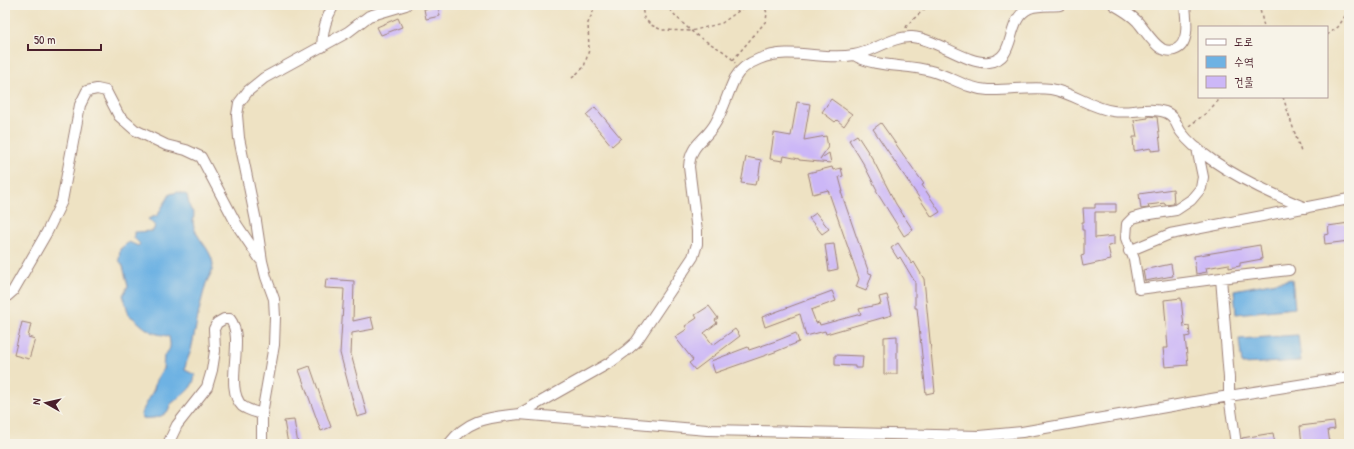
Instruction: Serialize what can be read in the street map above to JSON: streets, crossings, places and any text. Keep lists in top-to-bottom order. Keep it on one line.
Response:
{"legend":["도로","수역","건물"],"scale_bar":"50 m","north":"left"}
